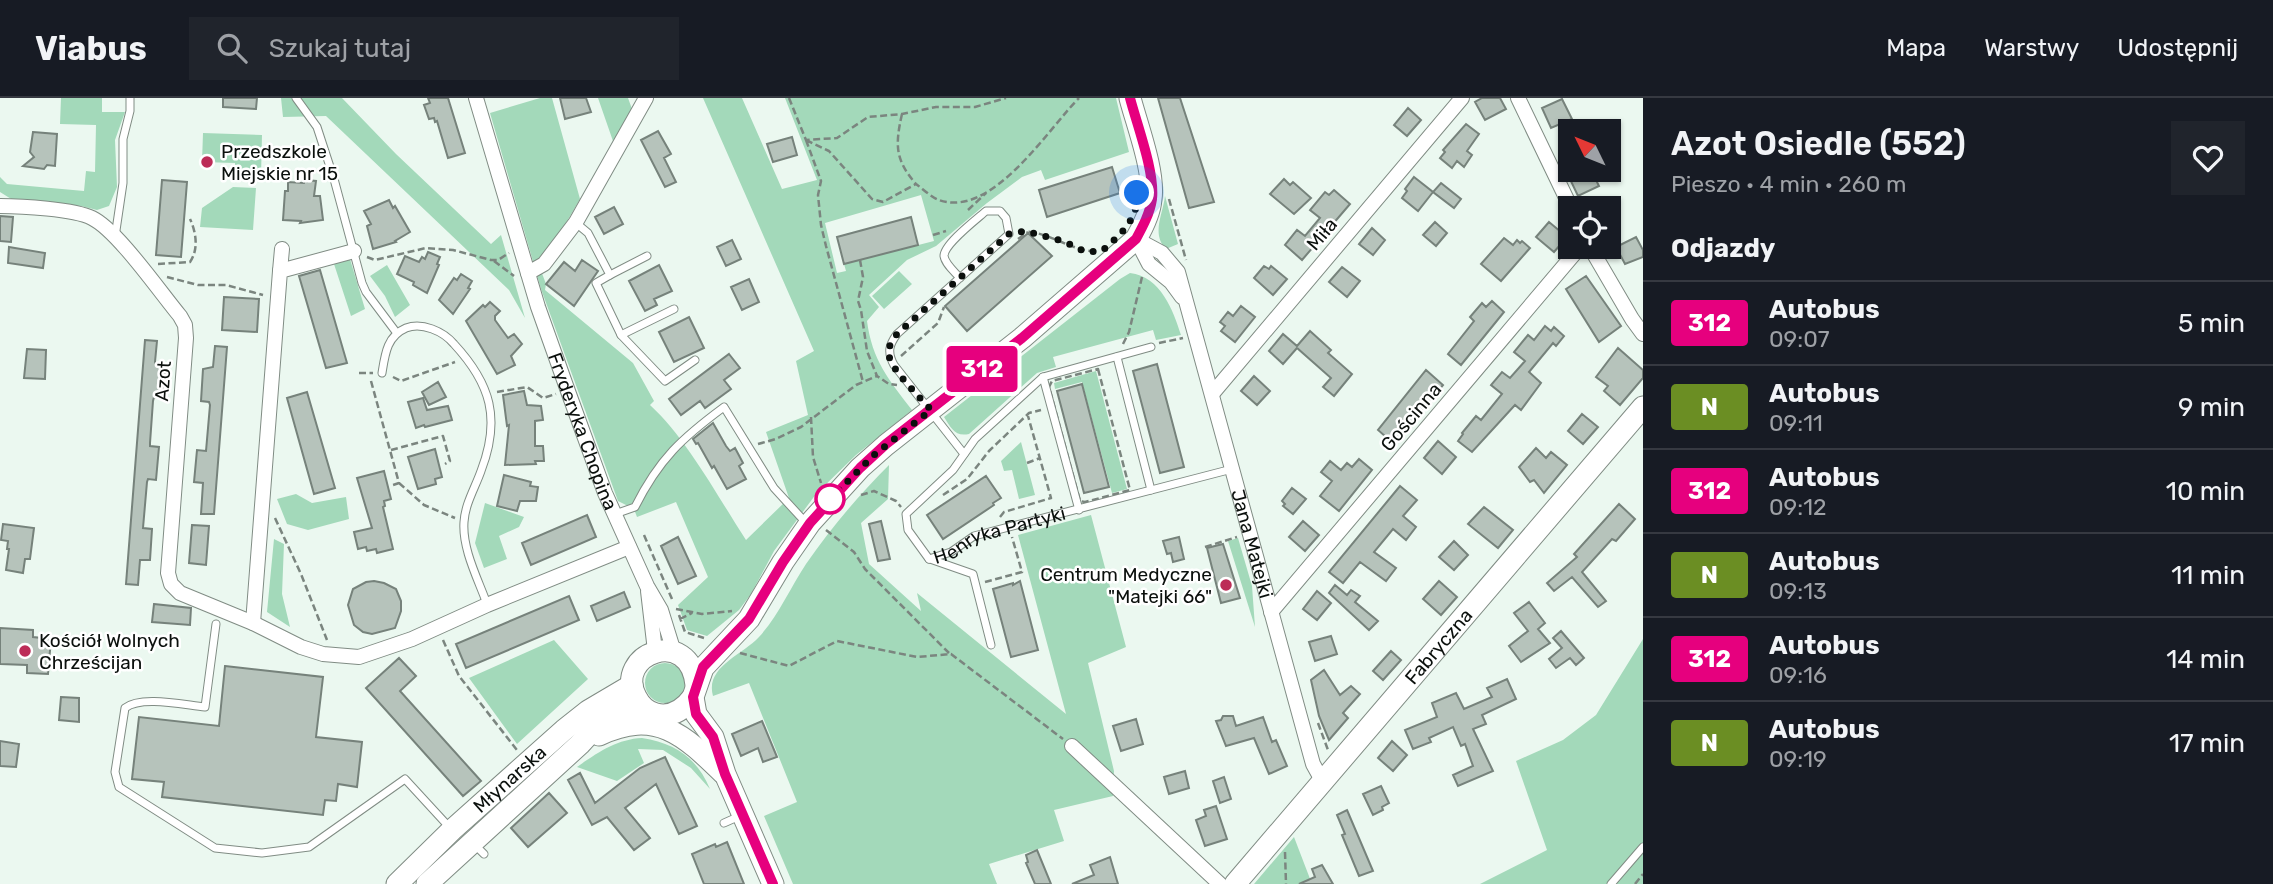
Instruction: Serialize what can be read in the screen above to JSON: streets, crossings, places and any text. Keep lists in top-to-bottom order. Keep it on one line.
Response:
{"streets":{"street":["Miła","Azot","Gościnna","Fryderyka Chopina","Jana Matejki","Fabryczna","Młynarska"],"lane":["Henryka Partyki"]},"crossings":[["Miła","Jana Matejki"],["Azot","Fryderyka Chopina"],["Gościnna","Jana Matejki"],["Fryderyka Chopina","Młynarska"],["Henryka Partyki","Jana Matejki"],["Jana Matejki","Fabryczna"]],"places":["Przedszkole Miejskie nr 15","Centrum Medyczne \"Matejki 66\"","Kościół Wolnych Chrześcijan"],"lines":["bus line 312"],"north":"top left","page":{"header":"Viabus","search":"Szukaj tutaj","nav":["Mapa","Warstwy","Udostępnij"],"on_map":"312","heading":[["Azot Osiedle (552)","Pieszo · 4 min · 260 m"],"Odjazdy"],"list":[{"mark":"312","name":"Autobus","note":"09:07","value":"5 min"},{"mark":"N","name":"Autobus","note":"09:11","value":"9 min"},{"mark":"312","name":"Autobus","note":"09:12","value":"10 min"},{"mark":"N","name":"Autobus","note":"09:13","value":"11 min"},{"mark":"312","name":"Autobus","note":"09:16","value":"14 min"},{"mark":"N","name":"Autobus","note":"09:19","value":"17 min"}]}}
